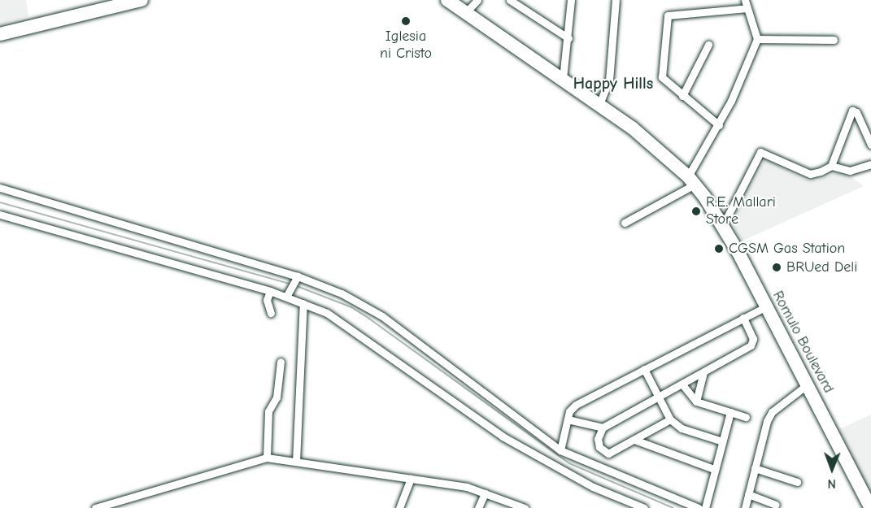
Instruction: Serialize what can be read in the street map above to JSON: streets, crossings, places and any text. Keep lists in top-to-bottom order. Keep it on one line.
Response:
{"streets":{"highway":["Romulo Boulevard"]},"districts":["Happy Hills"],"places":["Iglesia ni Cristo","R.E. Mallari Store","CGSM Gas Station","BRUed Deli"],"north":"bottom"}
